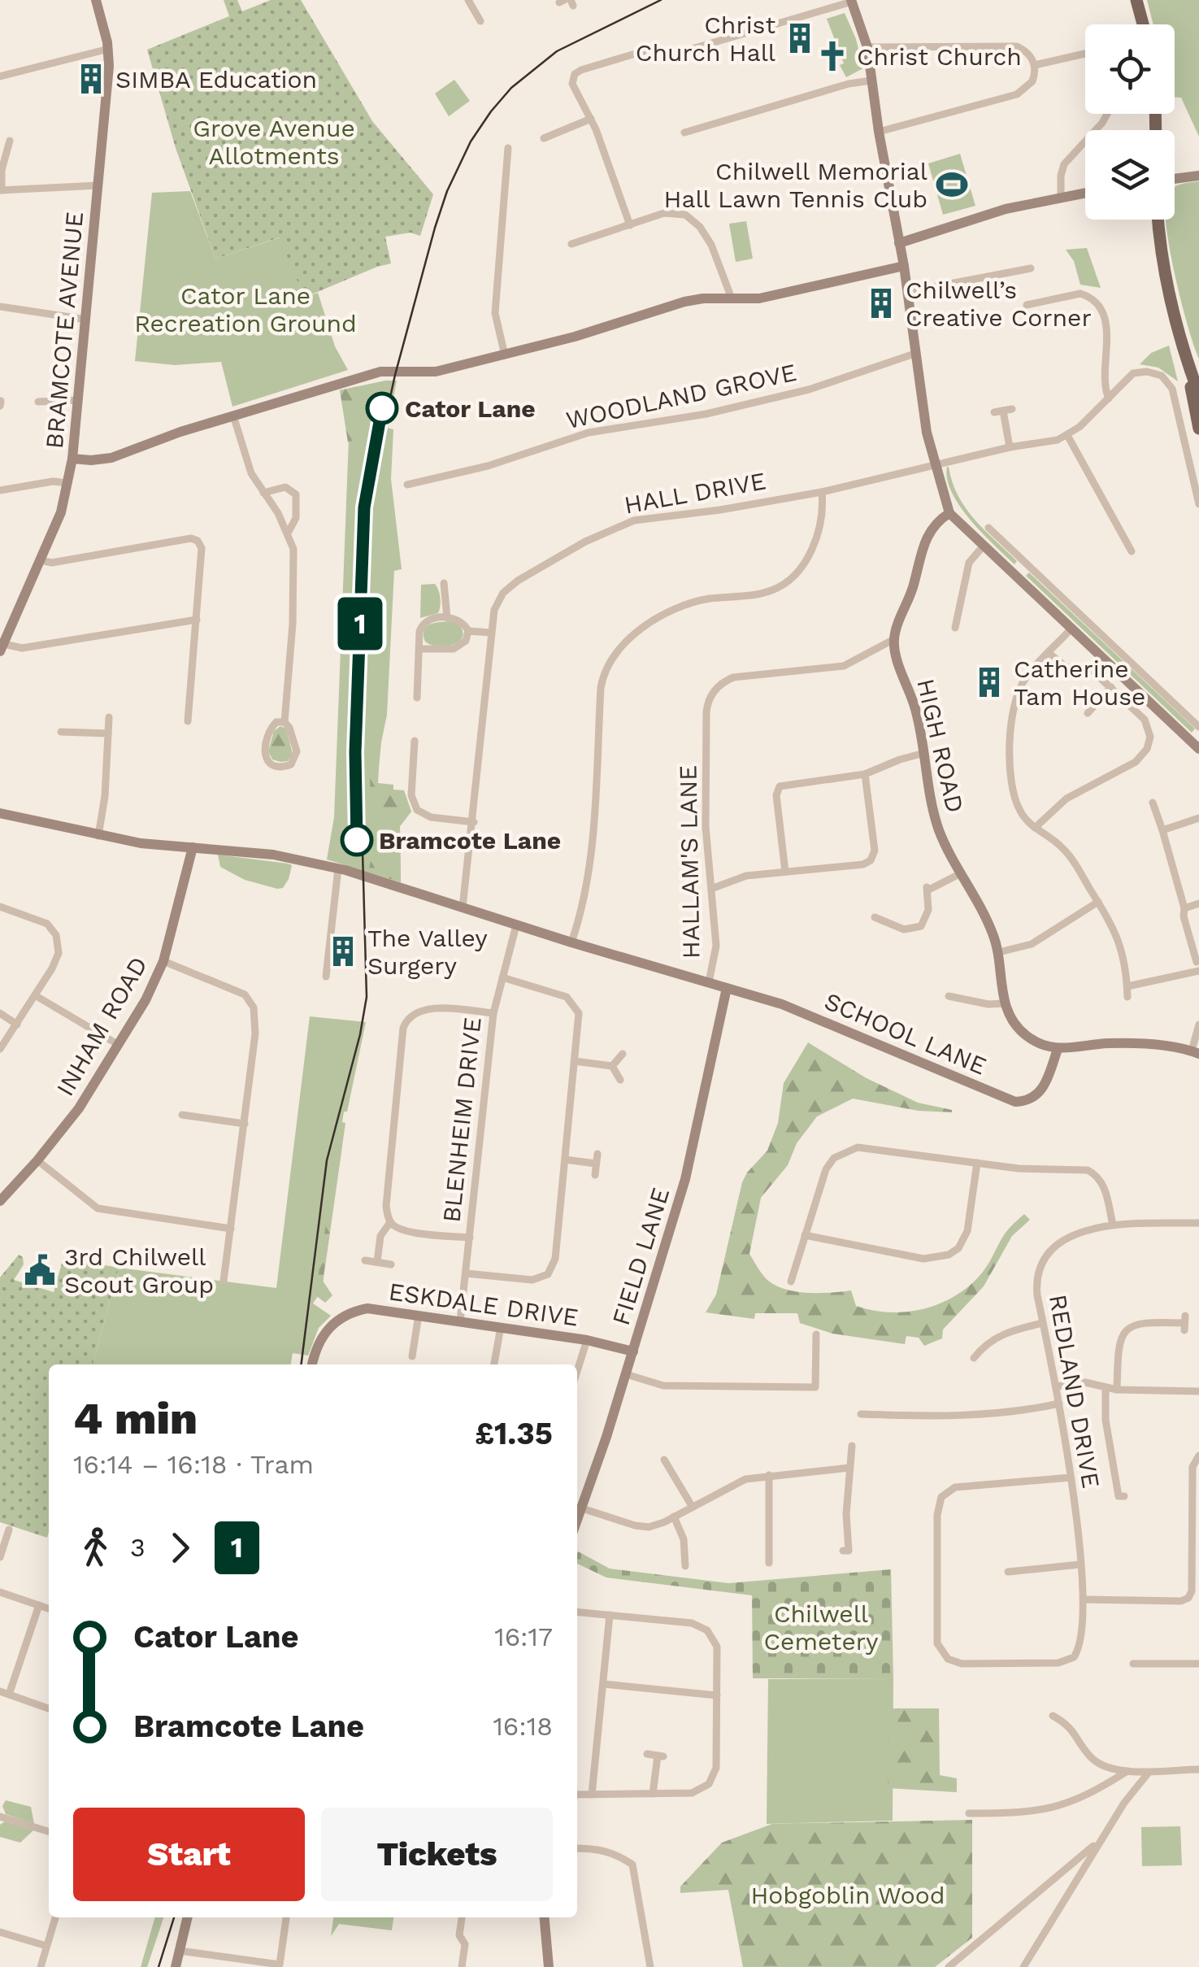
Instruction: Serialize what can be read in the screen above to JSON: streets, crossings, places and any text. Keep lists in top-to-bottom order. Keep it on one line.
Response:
{"streets":{"street":["BRAMCOTE AVENUE","WOODLAND GROVE","HALL DRIVE","HIGH ROAD","HALLAM'S LANE","INHAM ROAD","SCHOOL LANE","BLENHEIM DRIVE","FIELD LANE","ESKDALE DRIVE","REDLAND DRIVE"]},"crossings":[["HIGH ROAD","HALLAM'S LANE"],["HALLAM'S LANE","SCHOOL LANE"],["SCHOOL LANE","FIELD LANE"],["BLENHEIM DRIVE","ESKDALE DRIVE"],["FIELD LANE","ESKDALE DRIVE"]],"parks":["Grove Avenue Allotments","Cator Lane Recreation Ground","Chilwell Cemetery","Hobgoblin Wood"],"places":{"building":["Christ Church Hall","SIMBA Education","Chilwell’s Creative Corner","Catherine Tam House","The Valley Surgery"],"church":["Christ Church"],"sports":["Chilwell Memorial Hall Lawn Tennis Club"],"other":["Cator Lane","Bramcote Lane"],"public building":["3rd Chilwell Scout Group"]},"lines":["tram line 1"],"page":{"on_map":"1","heading":["4 min","16:14 – 16:18 · Tram","£1.35"],"legs":["3","1"],"list":[{"name":"Cator Lane","value":"16:17"},{"name":"Bramcote Lane","value":"16:18"}],"buttons":["Start","Tickets"]}}
